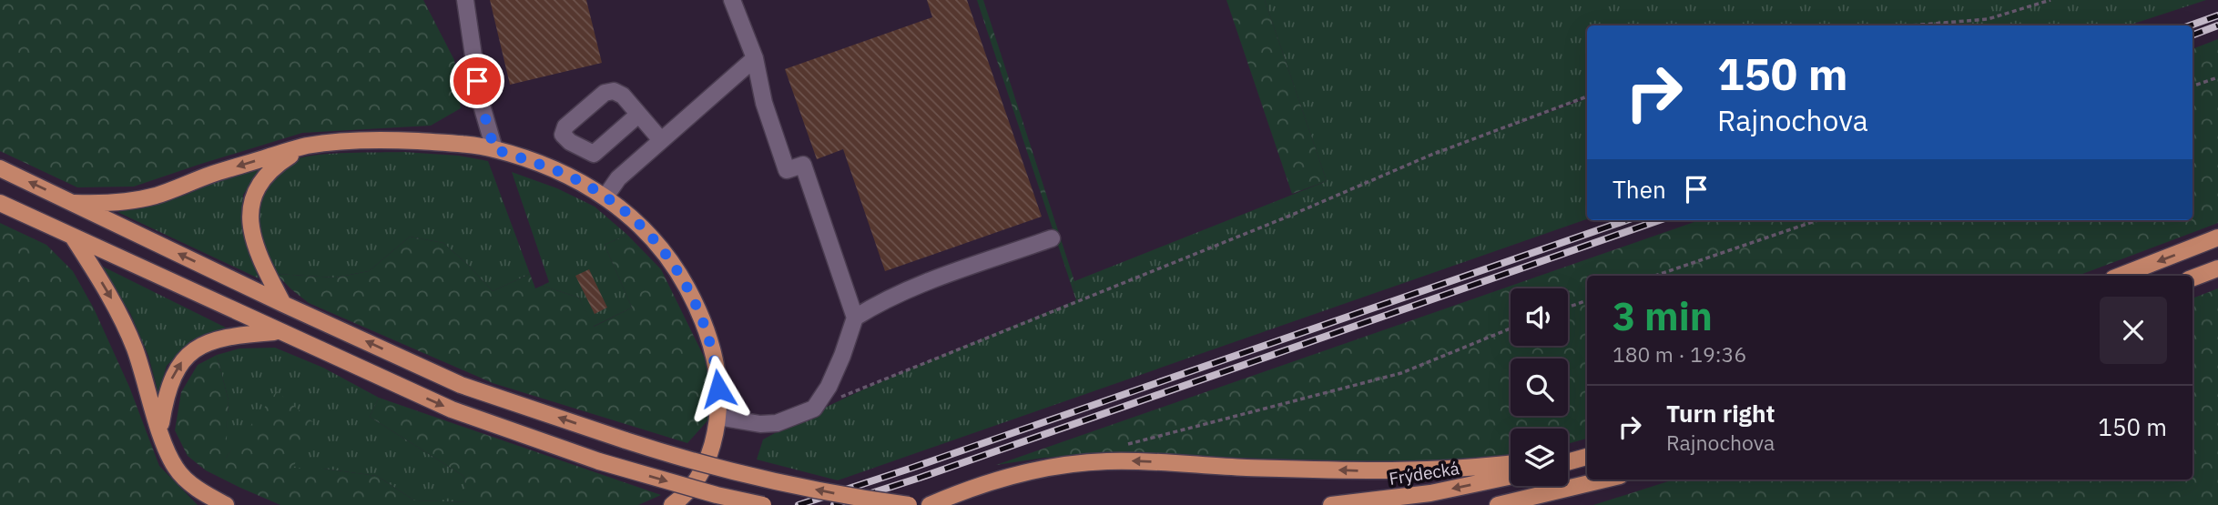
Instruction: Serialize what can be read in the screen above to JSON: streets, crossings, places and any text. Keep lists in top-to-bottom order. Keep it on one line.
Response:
{"streets":{"main road":["Frýdecká"]},"page":{"turn":["150 m","Rajnochova"],"then":"Then","heading":["3 min","180 m · 19:36"],"list":[{"name":"Turn right","note":"Rajnochova","value":"150 m"}]}}
